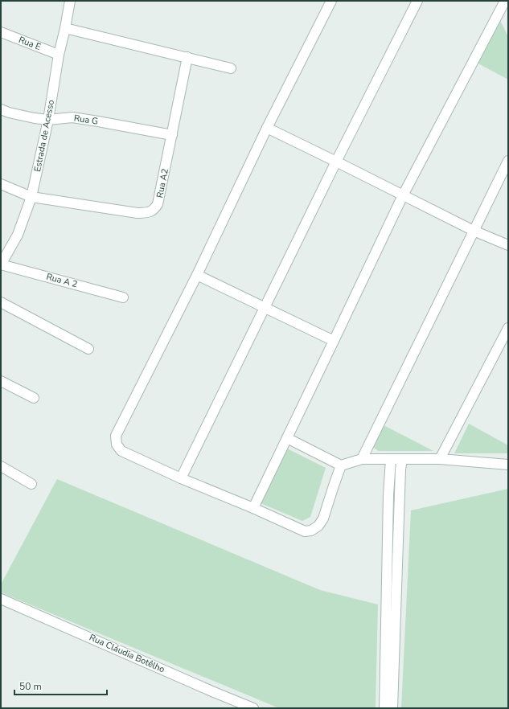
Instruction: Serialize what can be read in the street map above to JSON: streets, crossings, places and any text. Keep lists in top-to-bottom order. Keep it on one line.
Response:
{"streets":{"street":["Rua E","Rua G","Estrada de Acesso","Rua A2","Rua A 2","Rua Cláudia Botêlho"]},"crossings":[["Rua E","Estrada de Acesso"],["Rua G","Estrada de Acesso"],["Rua G","Rua A2"],["Estrada de Acesso","Rua A2"],["Estrada de Acesso","Rua A 2"]],"scale_bar":"50 m"}
